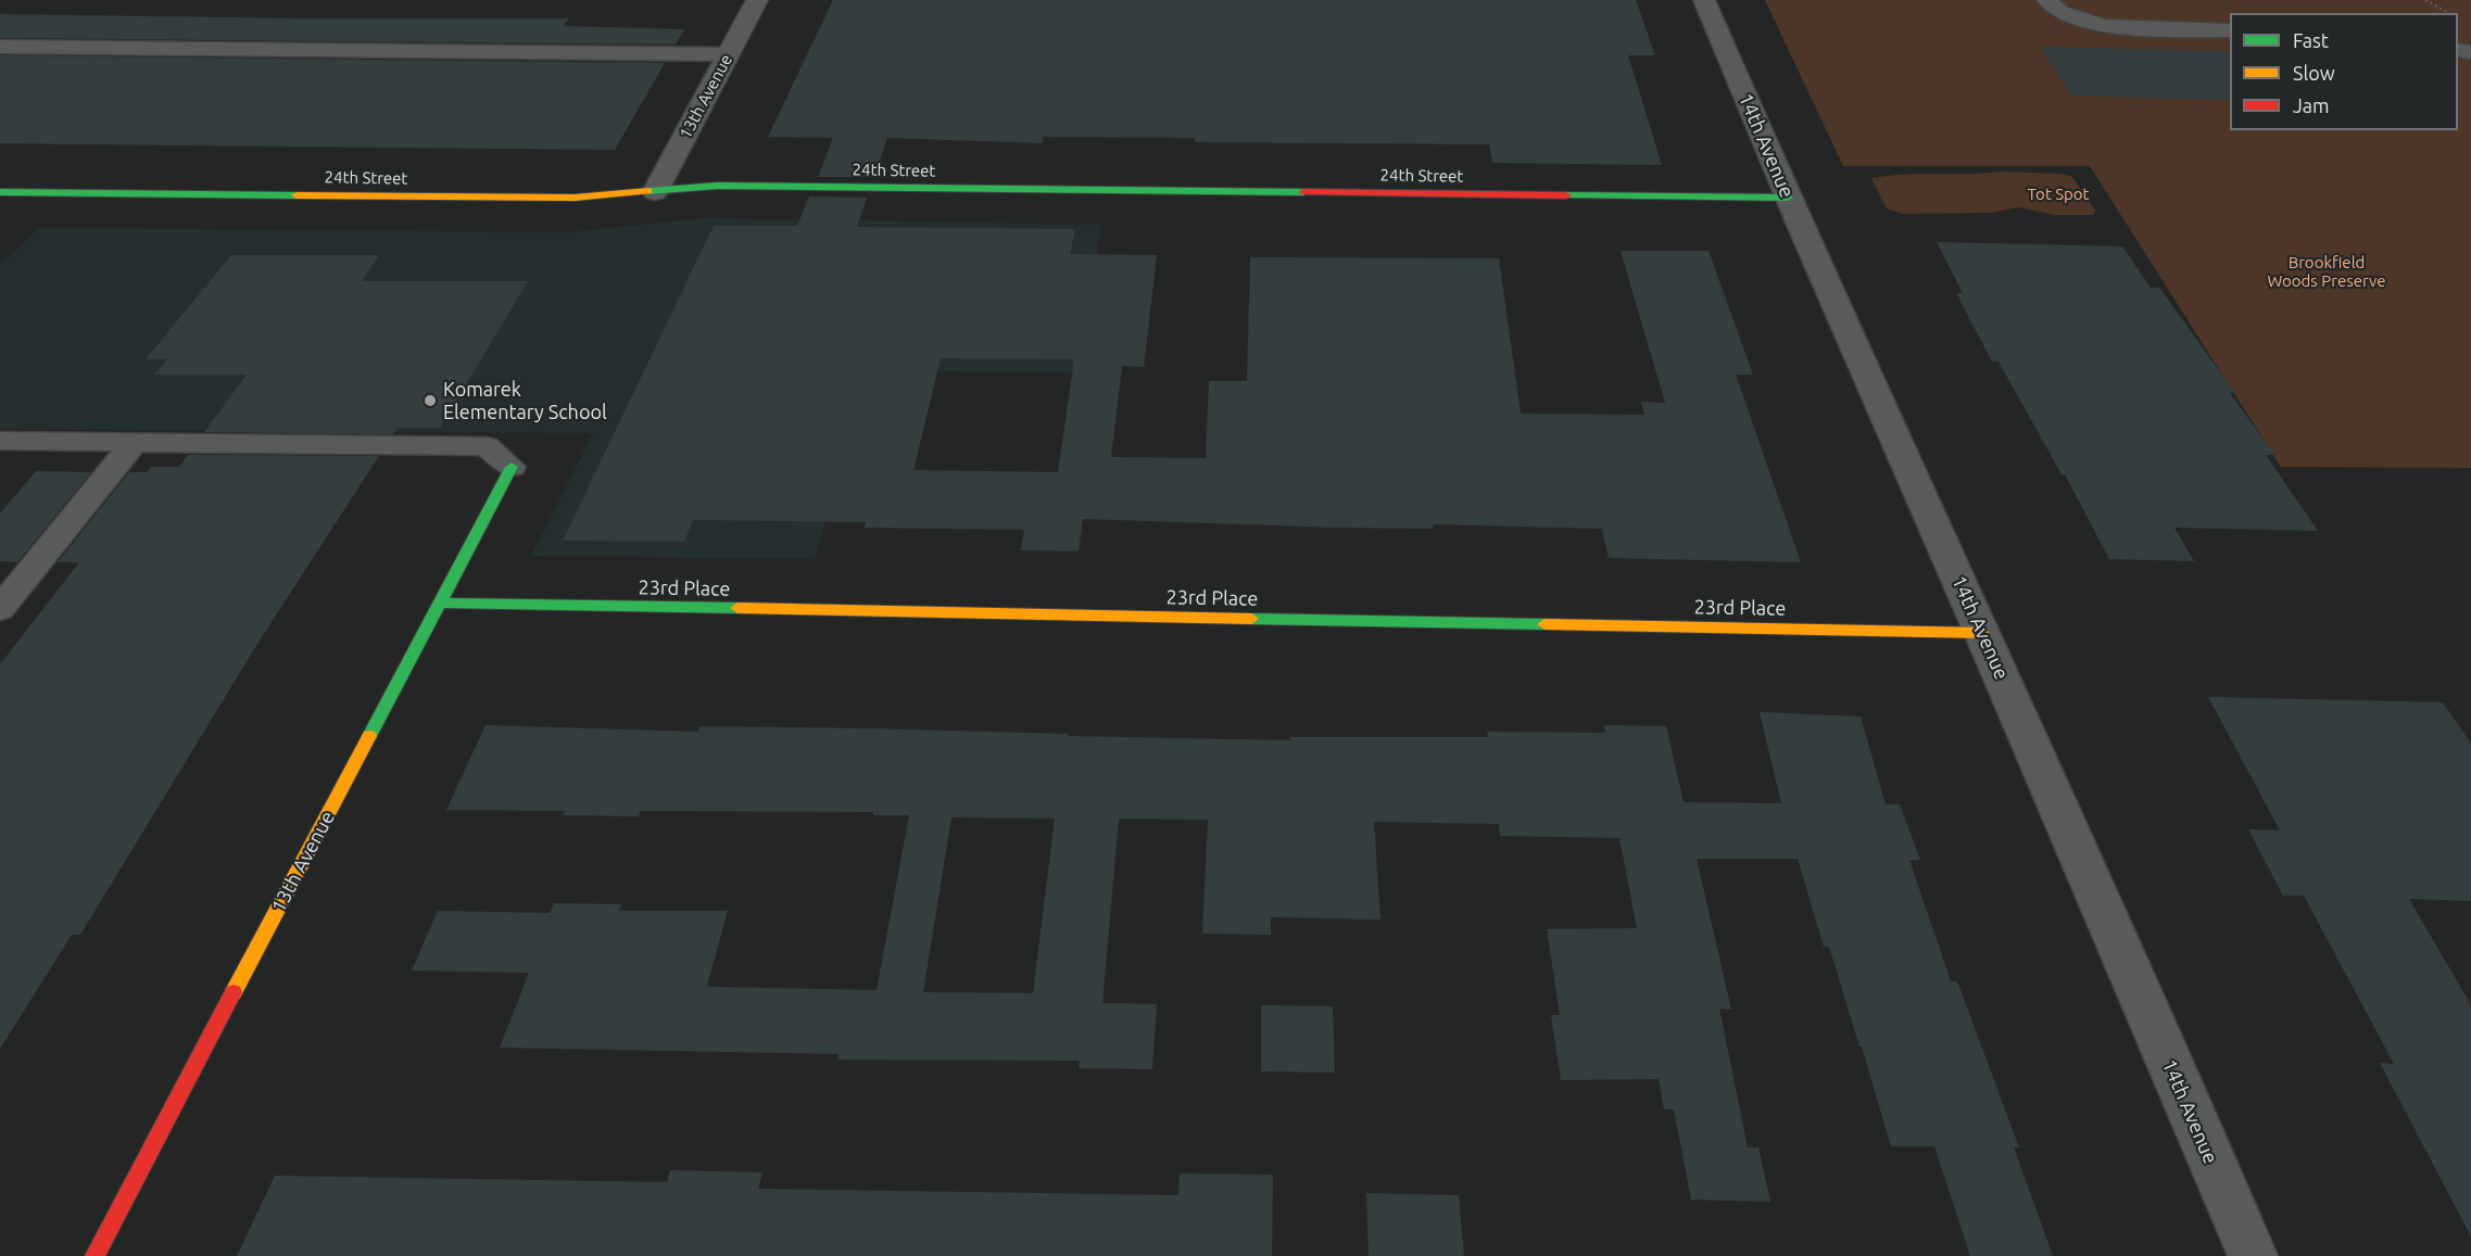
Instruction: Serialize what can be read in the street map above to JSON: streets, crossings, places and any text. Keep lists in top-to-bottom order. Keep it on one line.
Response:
{"streets":{"street":["13th Avenue","14th Avenue","24th Street","23rd Place"]},"crossings":[["13th Avenue","24th Street"],["13th Avenue","23rd Place"],["14th Avenue","24th Street"],["14th Avenue","23rd Place"]],"parks":["Tot Spot","Brookfield Woods Preserve"],"places":["Komarek Elementary School"],"legend":["Fast","Slow","Jam"]}
